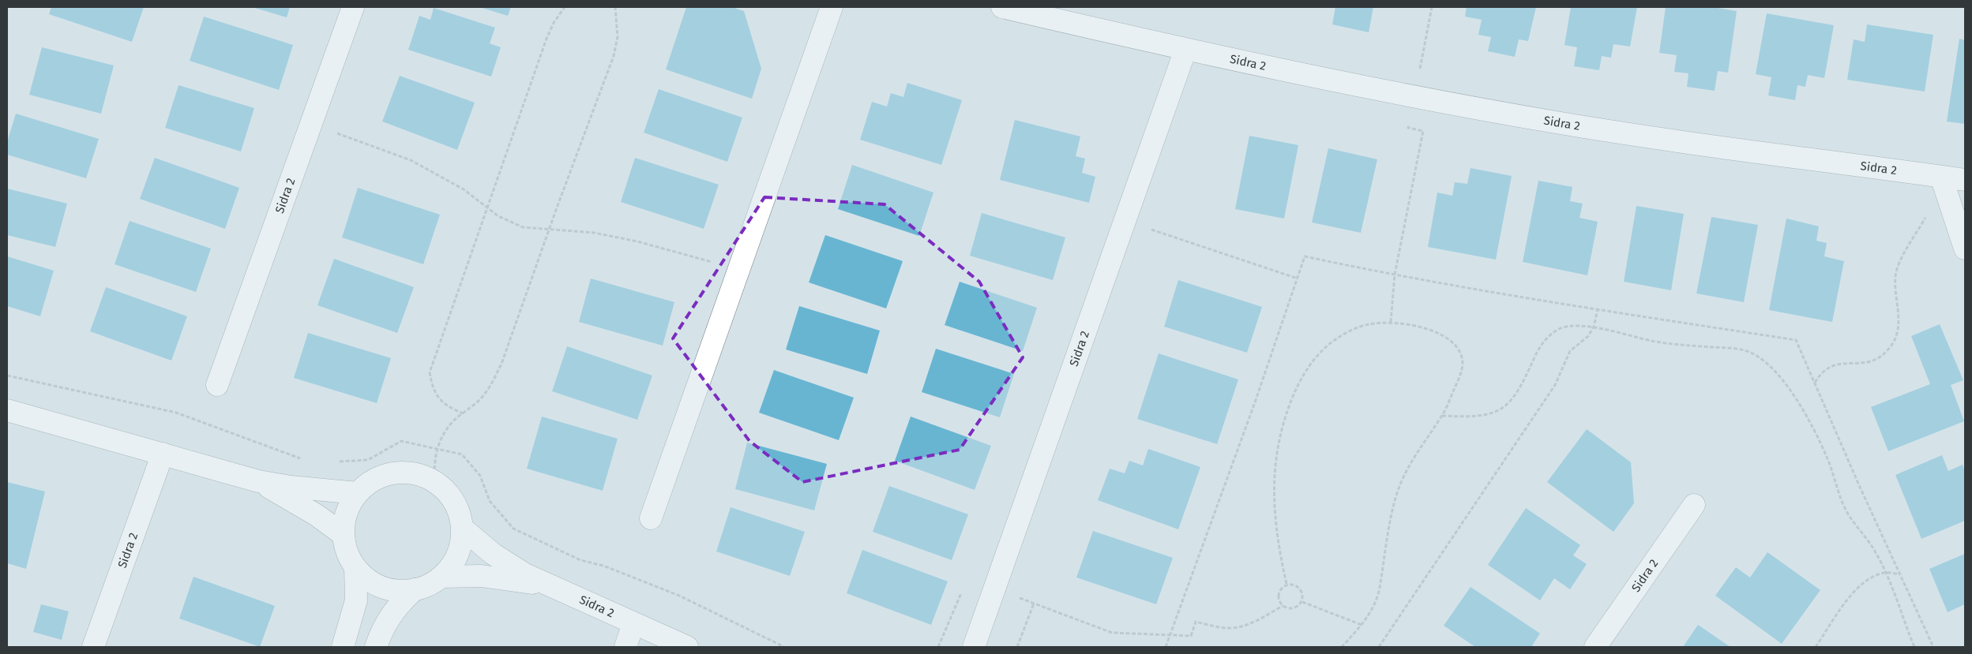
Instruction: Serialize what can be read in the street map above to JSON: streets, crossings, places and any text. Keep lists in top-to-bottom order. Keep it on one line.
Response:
{"streets":{"street":["Sidra 2"]}}
